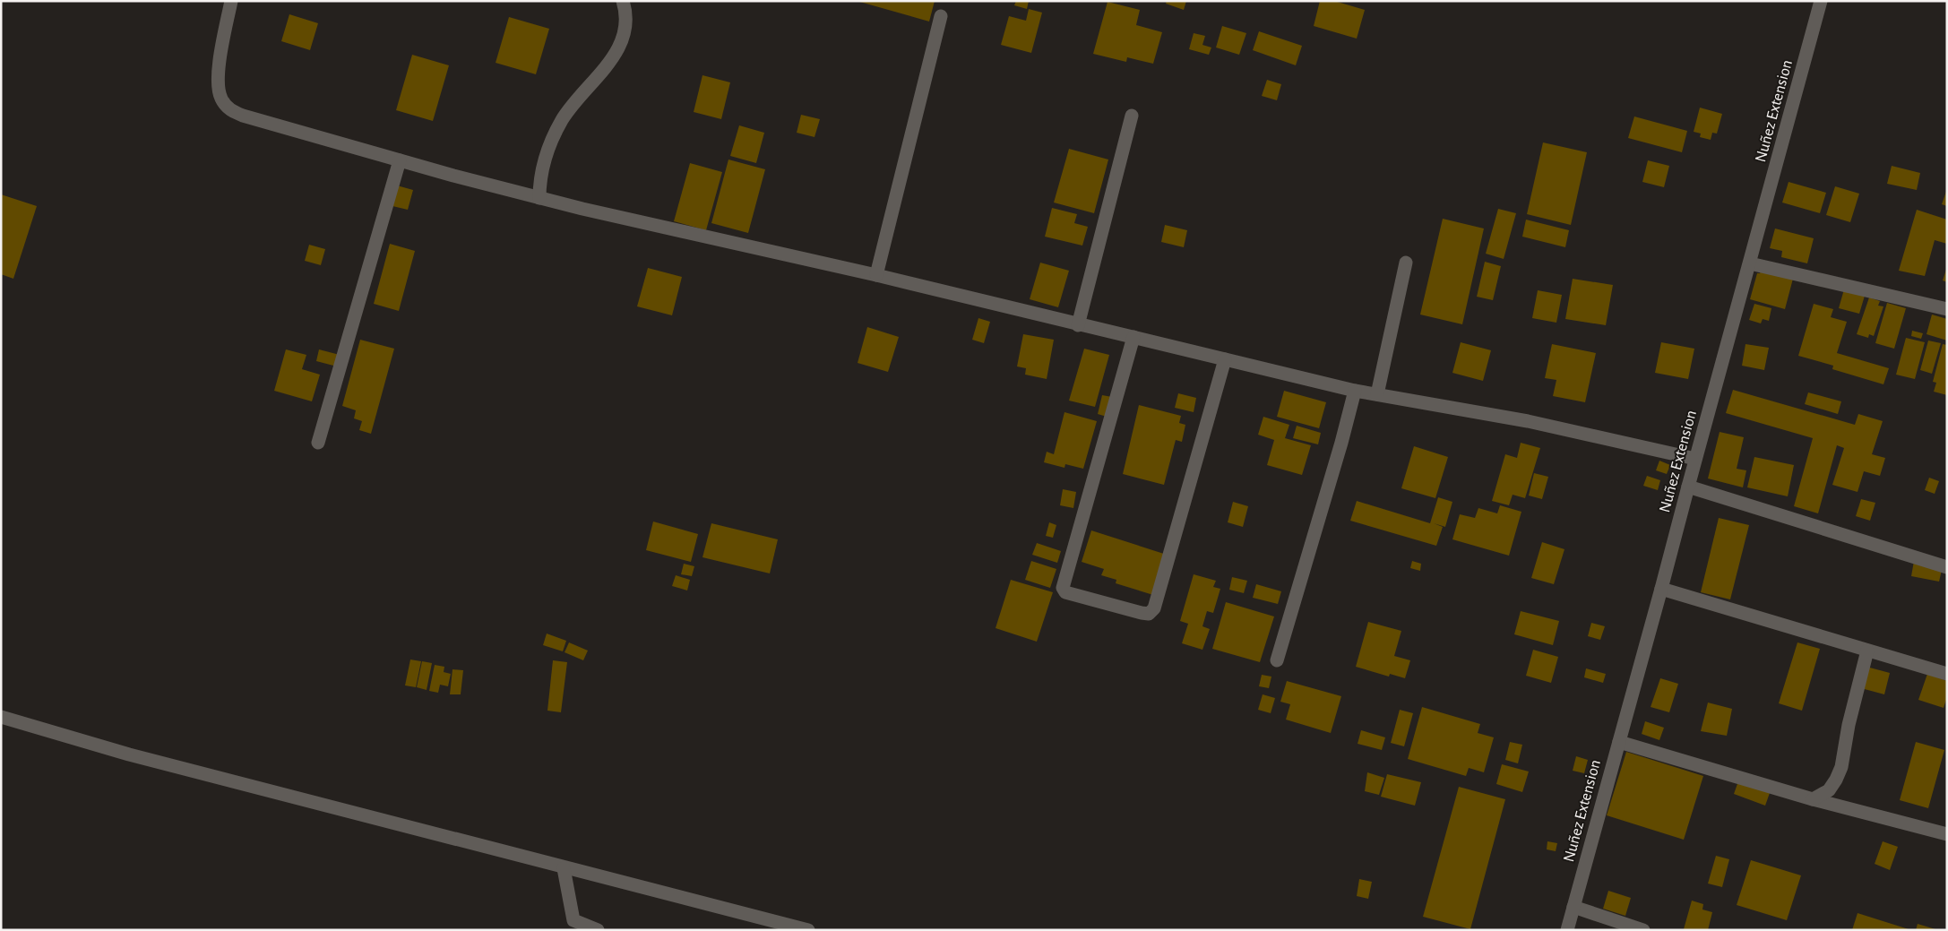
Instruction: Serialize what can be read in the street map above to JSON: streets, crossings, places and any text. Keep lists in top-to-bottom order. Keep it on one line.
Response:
{"streets":{"street":["Nuñez Extension"]}}
